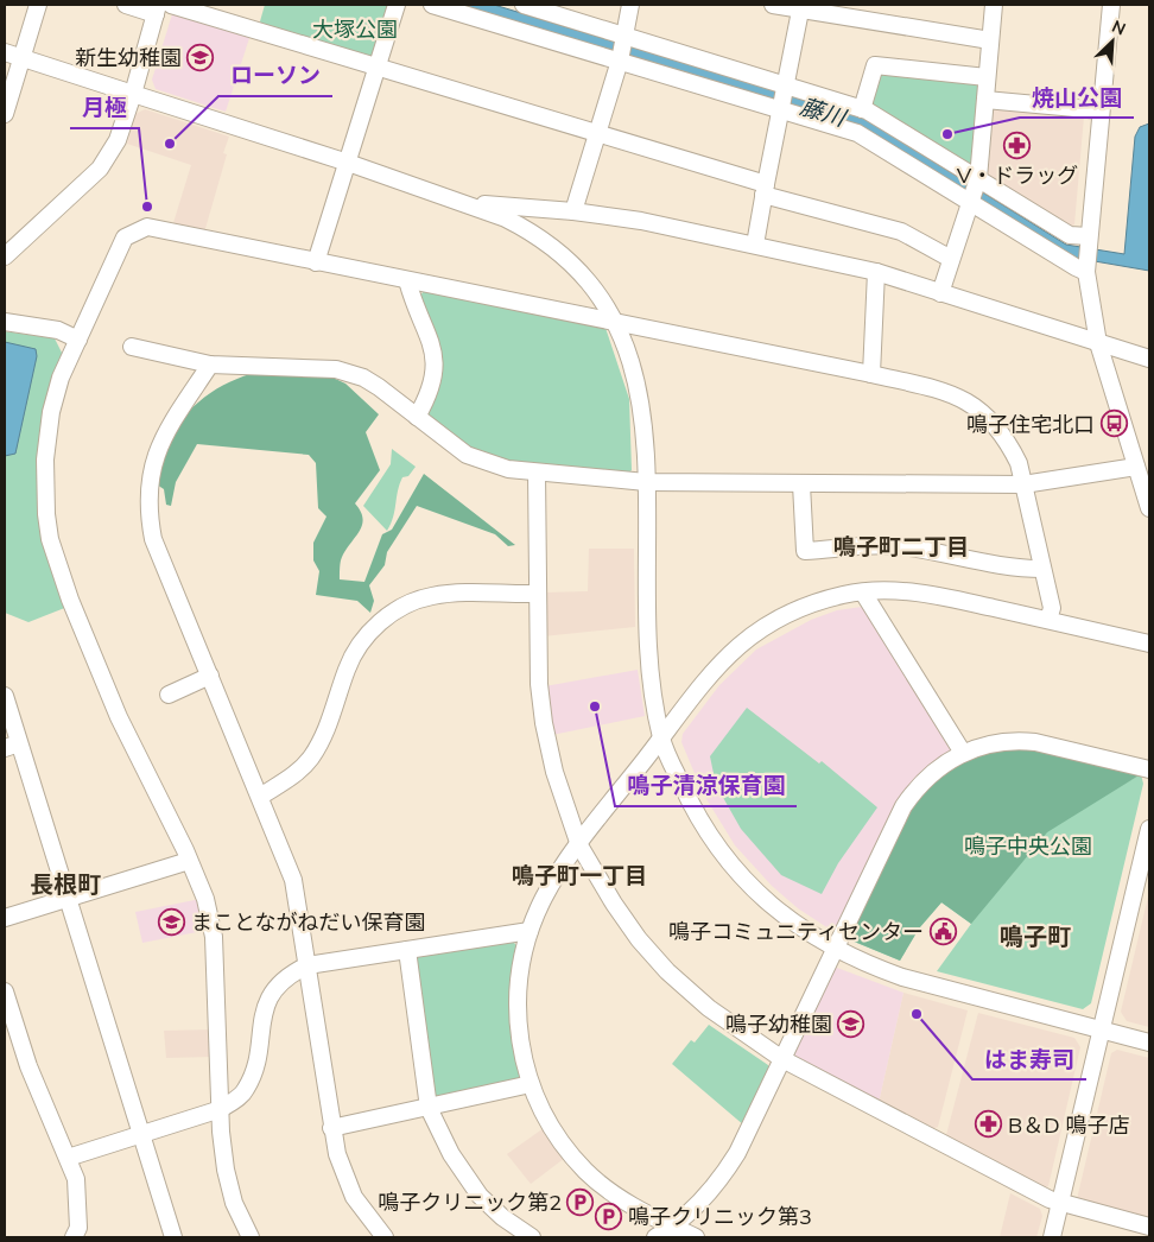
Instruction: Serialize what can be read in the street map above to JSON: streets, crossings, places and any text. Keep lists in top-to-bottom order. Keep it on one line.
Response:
{"districts":["鳴子町二丁目","鳴子町一丁目","長根町","鳴子町"],"water":["藤川"],"parks":["大塚公園","鳴子中央公園"],"places":{"school or university":["新生幼稚園","まことながねだい保育園","鳴子幼稚園"],"other":["焼山公園","ローソン","月極","鳴子清涼保育園","はま寿司"],"pharmacy":["V・ドラッグ","B＆D 鳴子店"],"bus stop":["鳴子住宅北口"],"public building":["鳴子コミュニティセンター"],"parking":["鳴子クリニック第2","鳴子クリニック第3"]},"north":"top right"}
